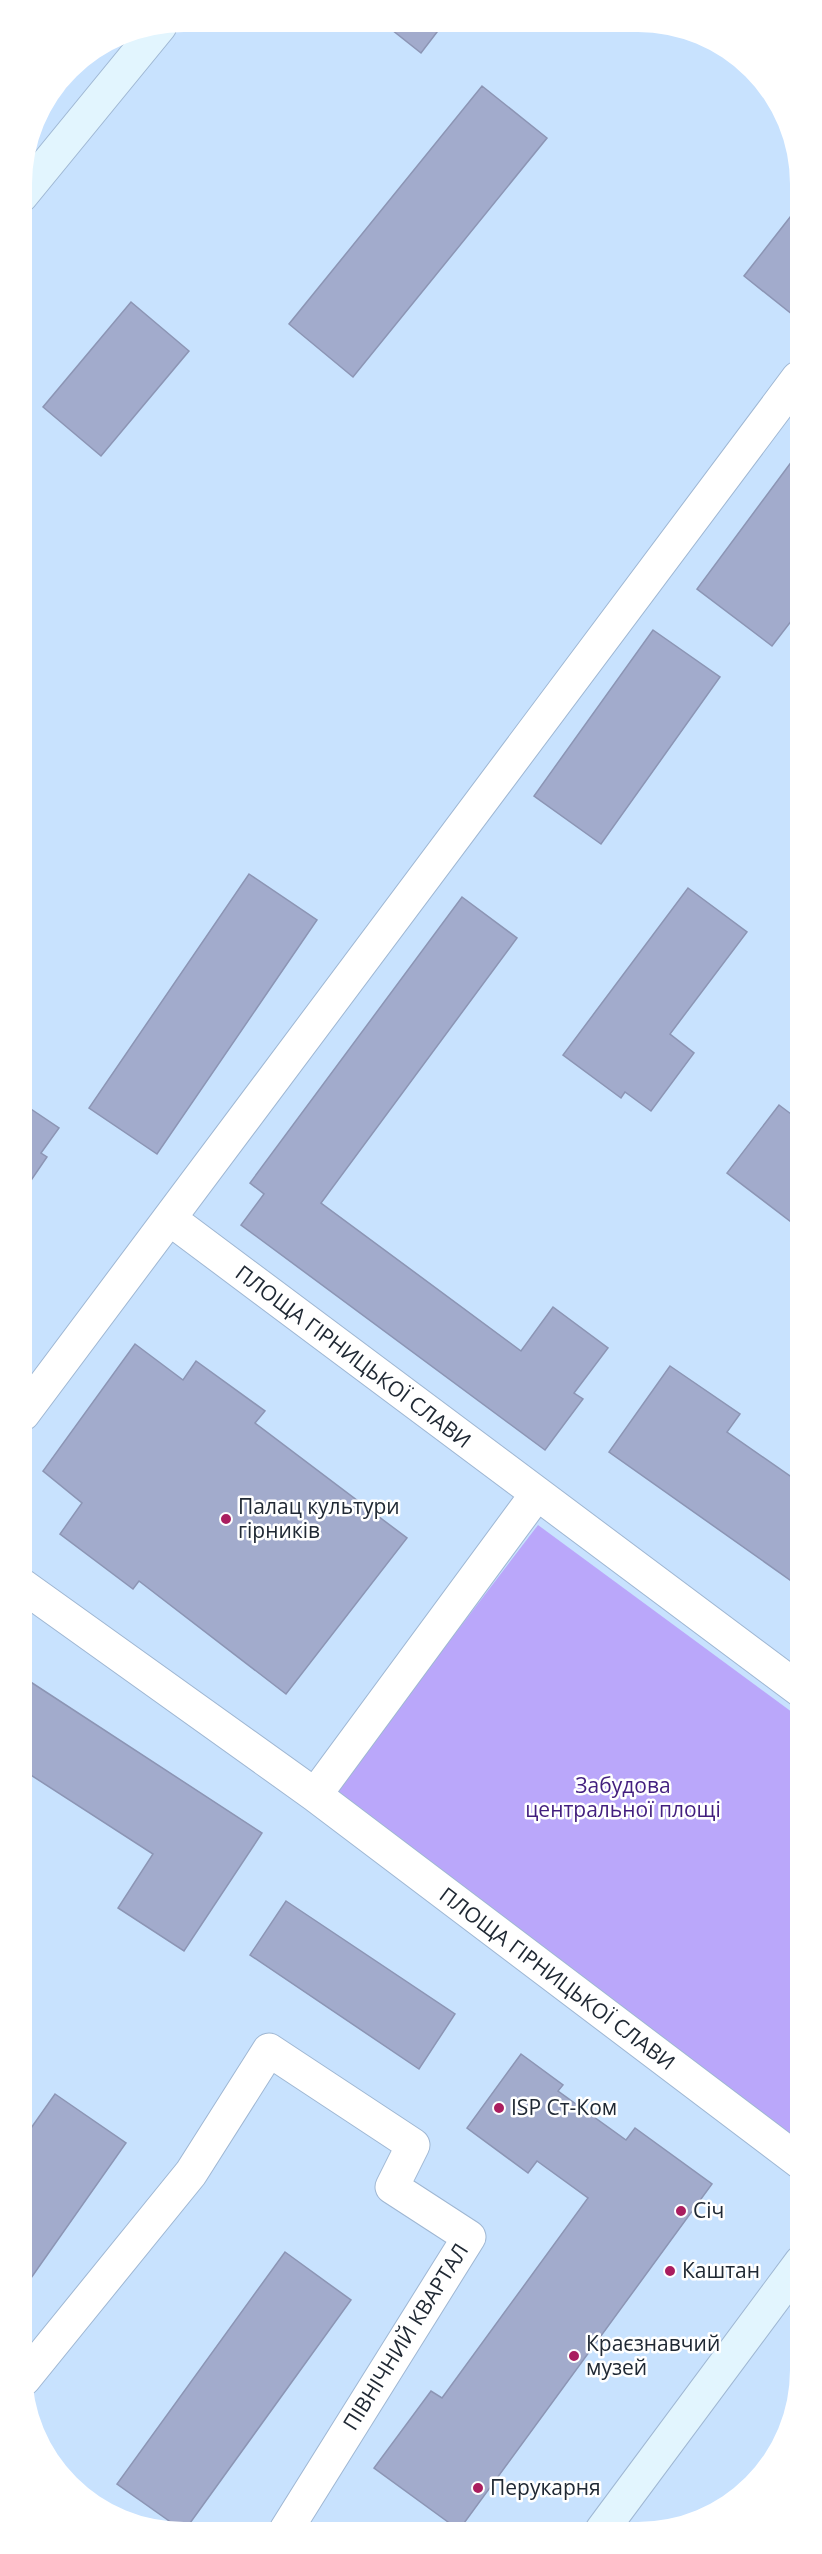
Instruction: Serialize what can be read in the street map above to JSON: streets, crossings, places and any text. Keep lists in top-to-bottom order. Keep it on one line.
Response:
{"streets":{"street":["ПЛОЩА ГІРНИЦЬКОЇ СЛАВИ","ПІВНІЧНИЙ КВАРТАЛ"]},"parks":["Забудова центральної площі"],"places":["Палац культури гірників","ISP Ст-Ком","Січ","Каштан","Краєзнавчий музей","Перукарня"]}
